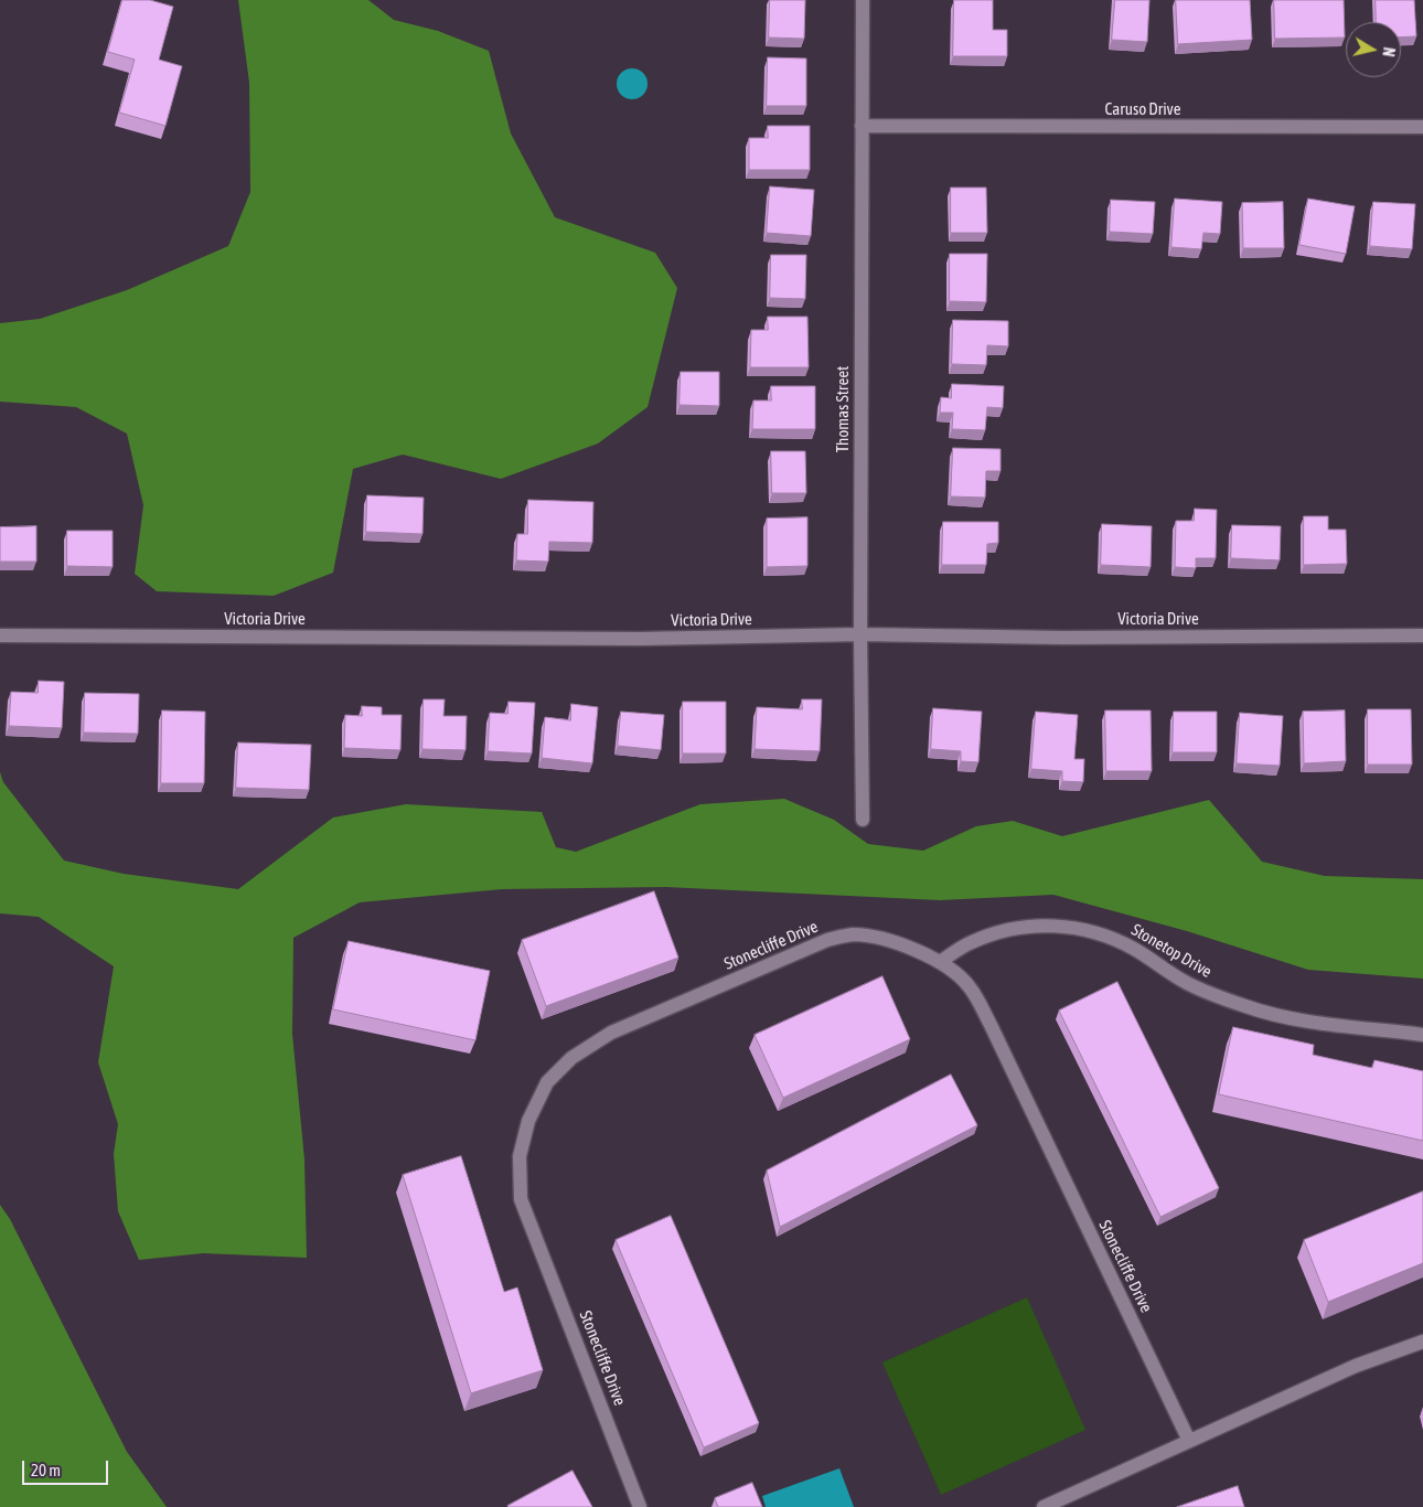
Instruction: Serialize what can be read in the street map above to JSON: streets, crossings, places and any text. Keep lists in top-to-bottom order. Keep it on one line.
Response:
{"streets":{"street":["Caruso Drive","Thomas Street","Victoria Drive","Stonecliffe Drive","Stonetop Drive"]},"crossings":[["Caruso Drive","Thomas Street"],["Thomas Street","Victoria Drive"],["Stonecliffe Drive","Stonetop Drive"]],"scale_bar":"20 m","north":"right"}
